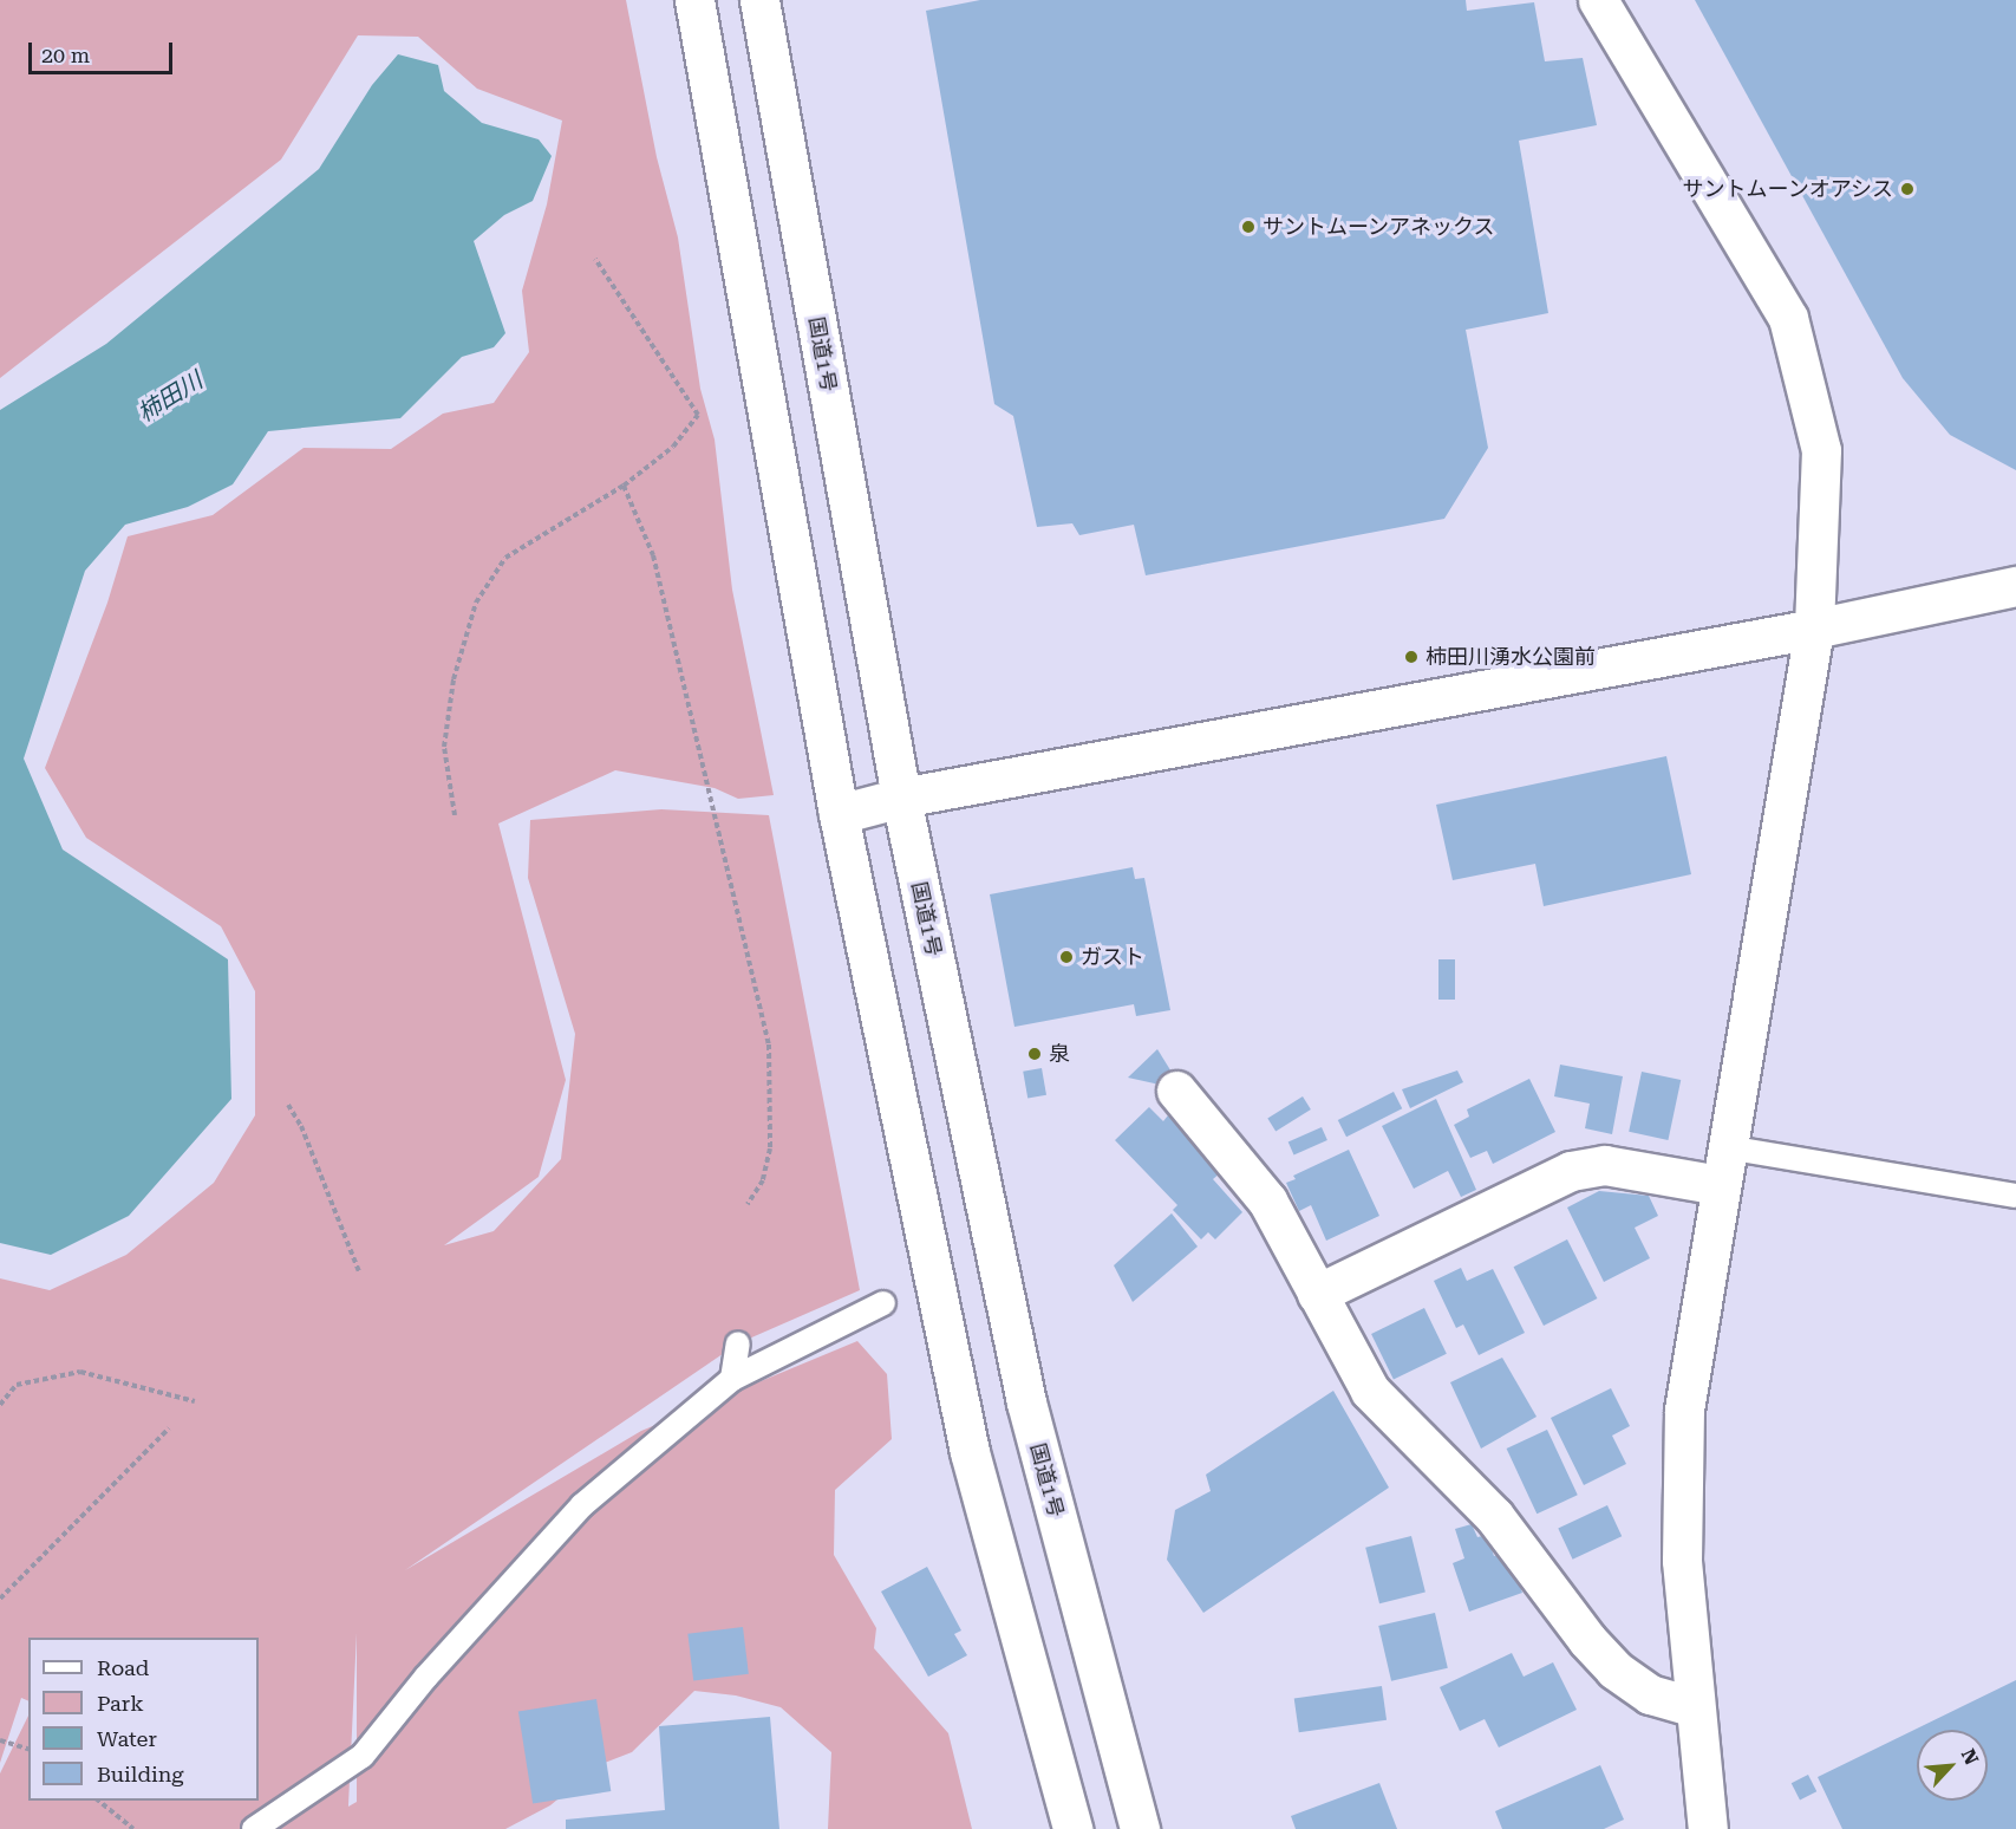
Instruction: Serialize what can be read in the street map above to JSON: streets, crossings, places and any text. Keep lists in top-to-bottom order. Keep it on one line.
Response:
{"streets":{"main road":["国道1号"]},"water":["柿田川"],"places":["サントムーンオアシス","サントムーンアネックス","柿田川湧水公園前","ガスト","泉"],"legend":["Road","Park","Water","Building"],"scale_bar":"20 m","north":"top right"}
